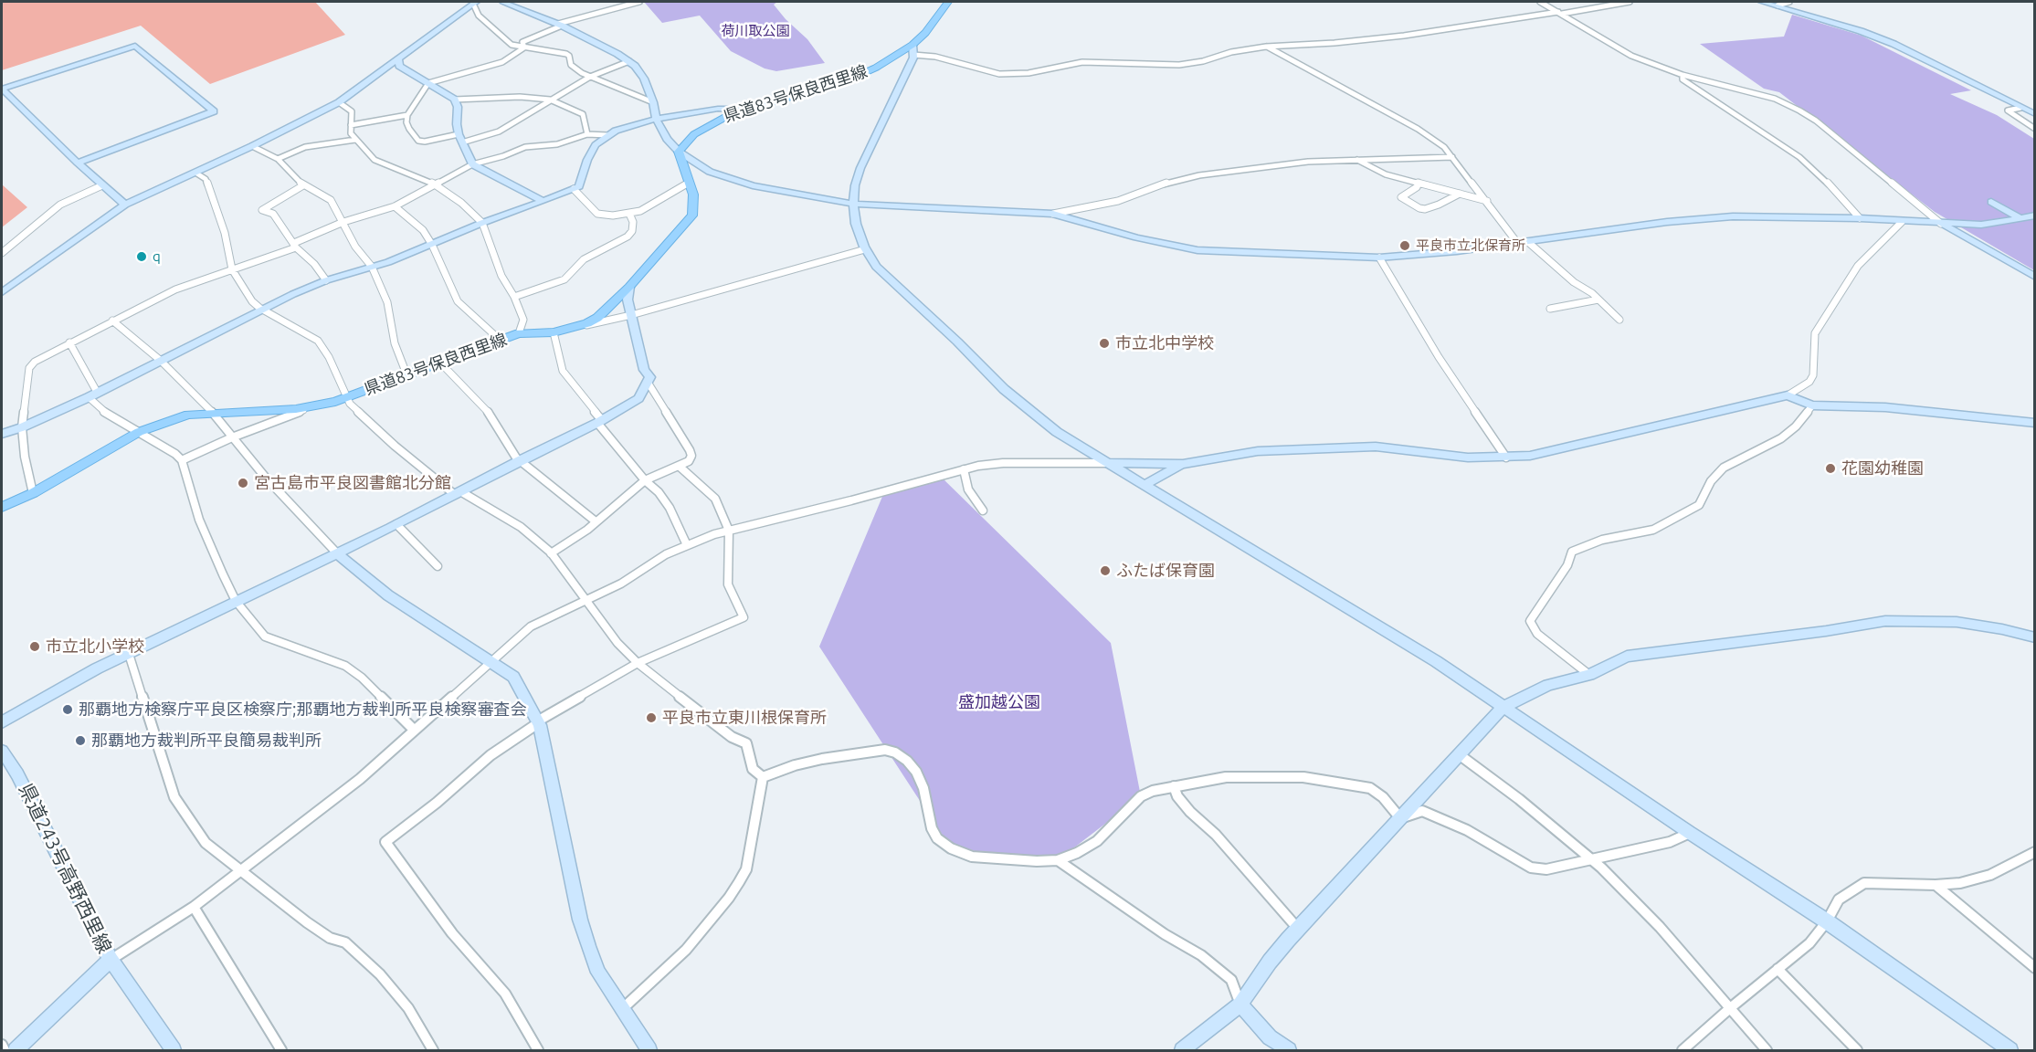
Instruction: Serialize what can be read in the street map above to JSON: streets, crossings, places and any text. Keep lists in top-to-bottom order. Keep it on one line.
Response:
{"streets":{"main road":["県道83号保良西里線"],"street":["県道243号高野西里線"]},"parks":["荷川取公園","盛加越公園"],"places":["平良市立北保育所","q","市立北中学校","花園幼稚園","宮古島市平良図書館北分館","ふたば保育園","市立北小学校","那覇地方検察庁平良区検察庁;那覇地方裁判所平良検察審査会","平良市立東川根保育所","那覇地方裁判所平良簡易裁判所"]}
